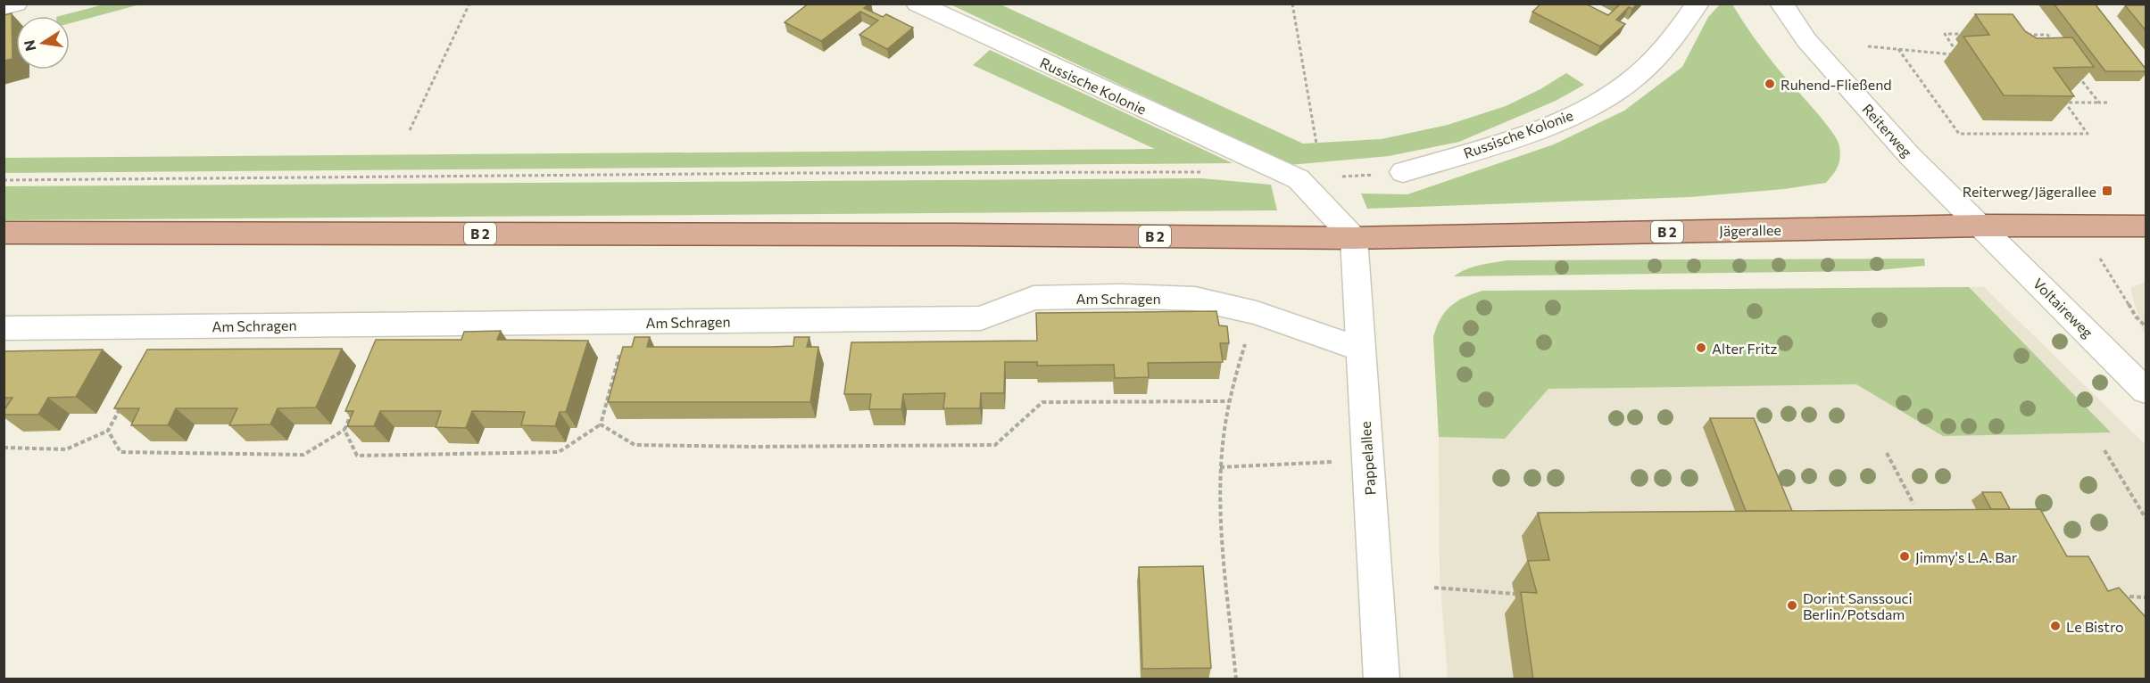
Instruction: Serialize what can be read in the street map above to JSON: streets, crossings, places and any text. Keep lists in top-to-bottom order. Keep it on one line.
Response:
{"streets":{"main road":["Jägerallee","B 2"],"street":["Russische Kolonie","Reiterweg","Am Schragen","Voltaireweg","Pappelallee"]},"crossings":[["Russische Kolonie","Jägerallee"],["Russische Kolonie","B 2"],["Russische Kolonie","Pappelallee"],["Reiterweg","Jägerallee"],["Reiterweg","Voltaireweg"],["Jägerallee","B 2"],["Jägerallee","Voltaireweg"],["Jägerallee","Pappelallee"],["B 2","Pappelallee"],["Am Schragen","Pappelallee"]],"places":{"other":["Ruhend-Fließend","Alter Fritz","Jimmy's L.A. Bar","Dorint Sanssouci Berlin/Potsdam","Le Bistro"],"transit":["Reiterweg/Jägerallee"]},"north":"left"}
